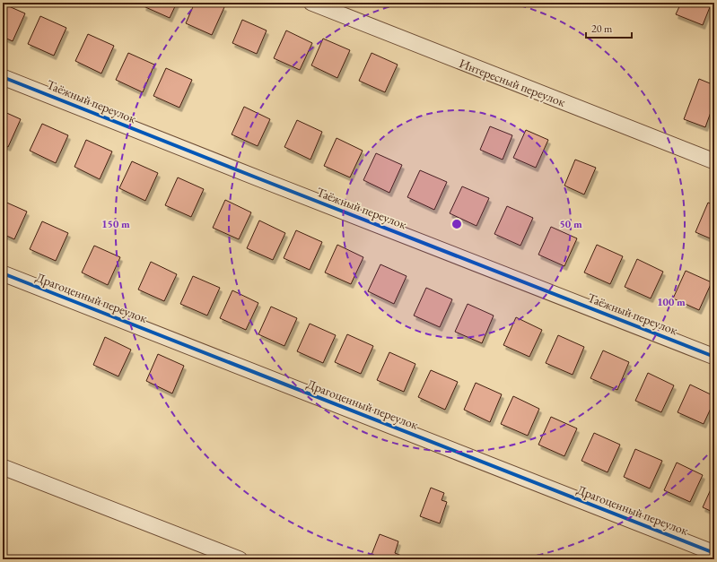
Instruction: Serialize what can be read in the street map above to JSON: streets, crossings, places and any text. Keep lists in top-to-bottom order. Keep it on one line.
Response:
{"streets":{"street":["Интересный переулок","Таёжный переулок","Драгоценный переулок"]},"scale_bar":"20 m","rings":["50 m","150 m","100 m"]}
